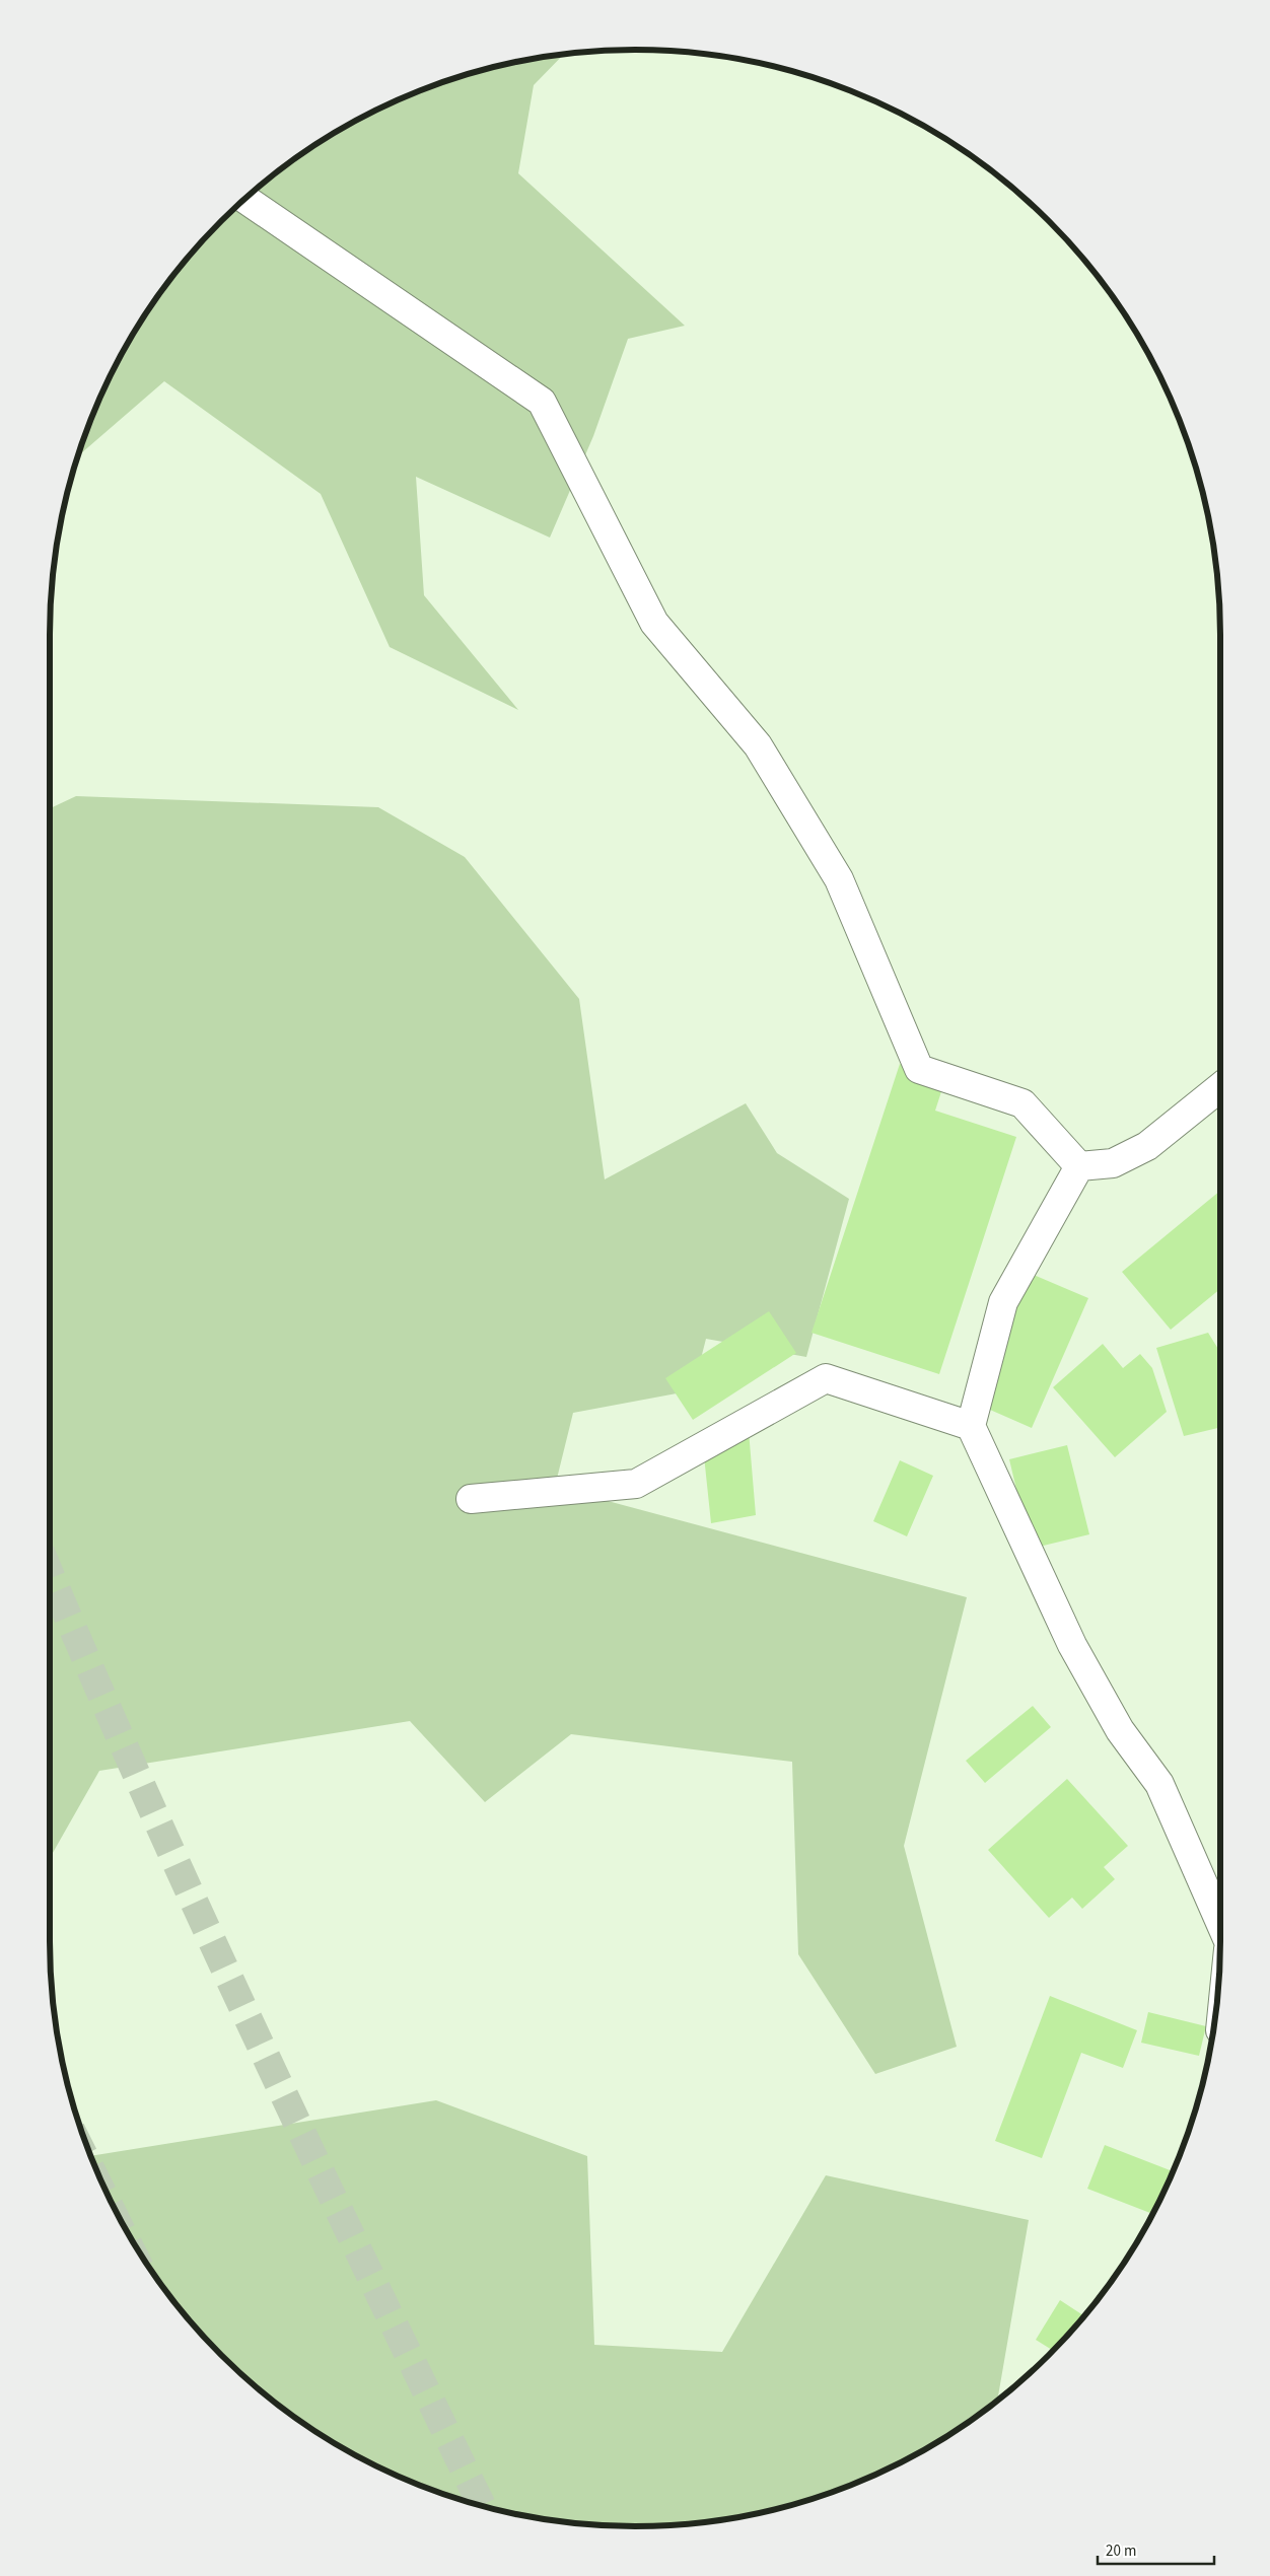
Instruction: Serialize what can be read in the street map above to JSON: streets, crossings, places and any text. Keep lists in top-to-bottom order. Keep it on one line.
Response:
{"scale_bar":"20 m"}
